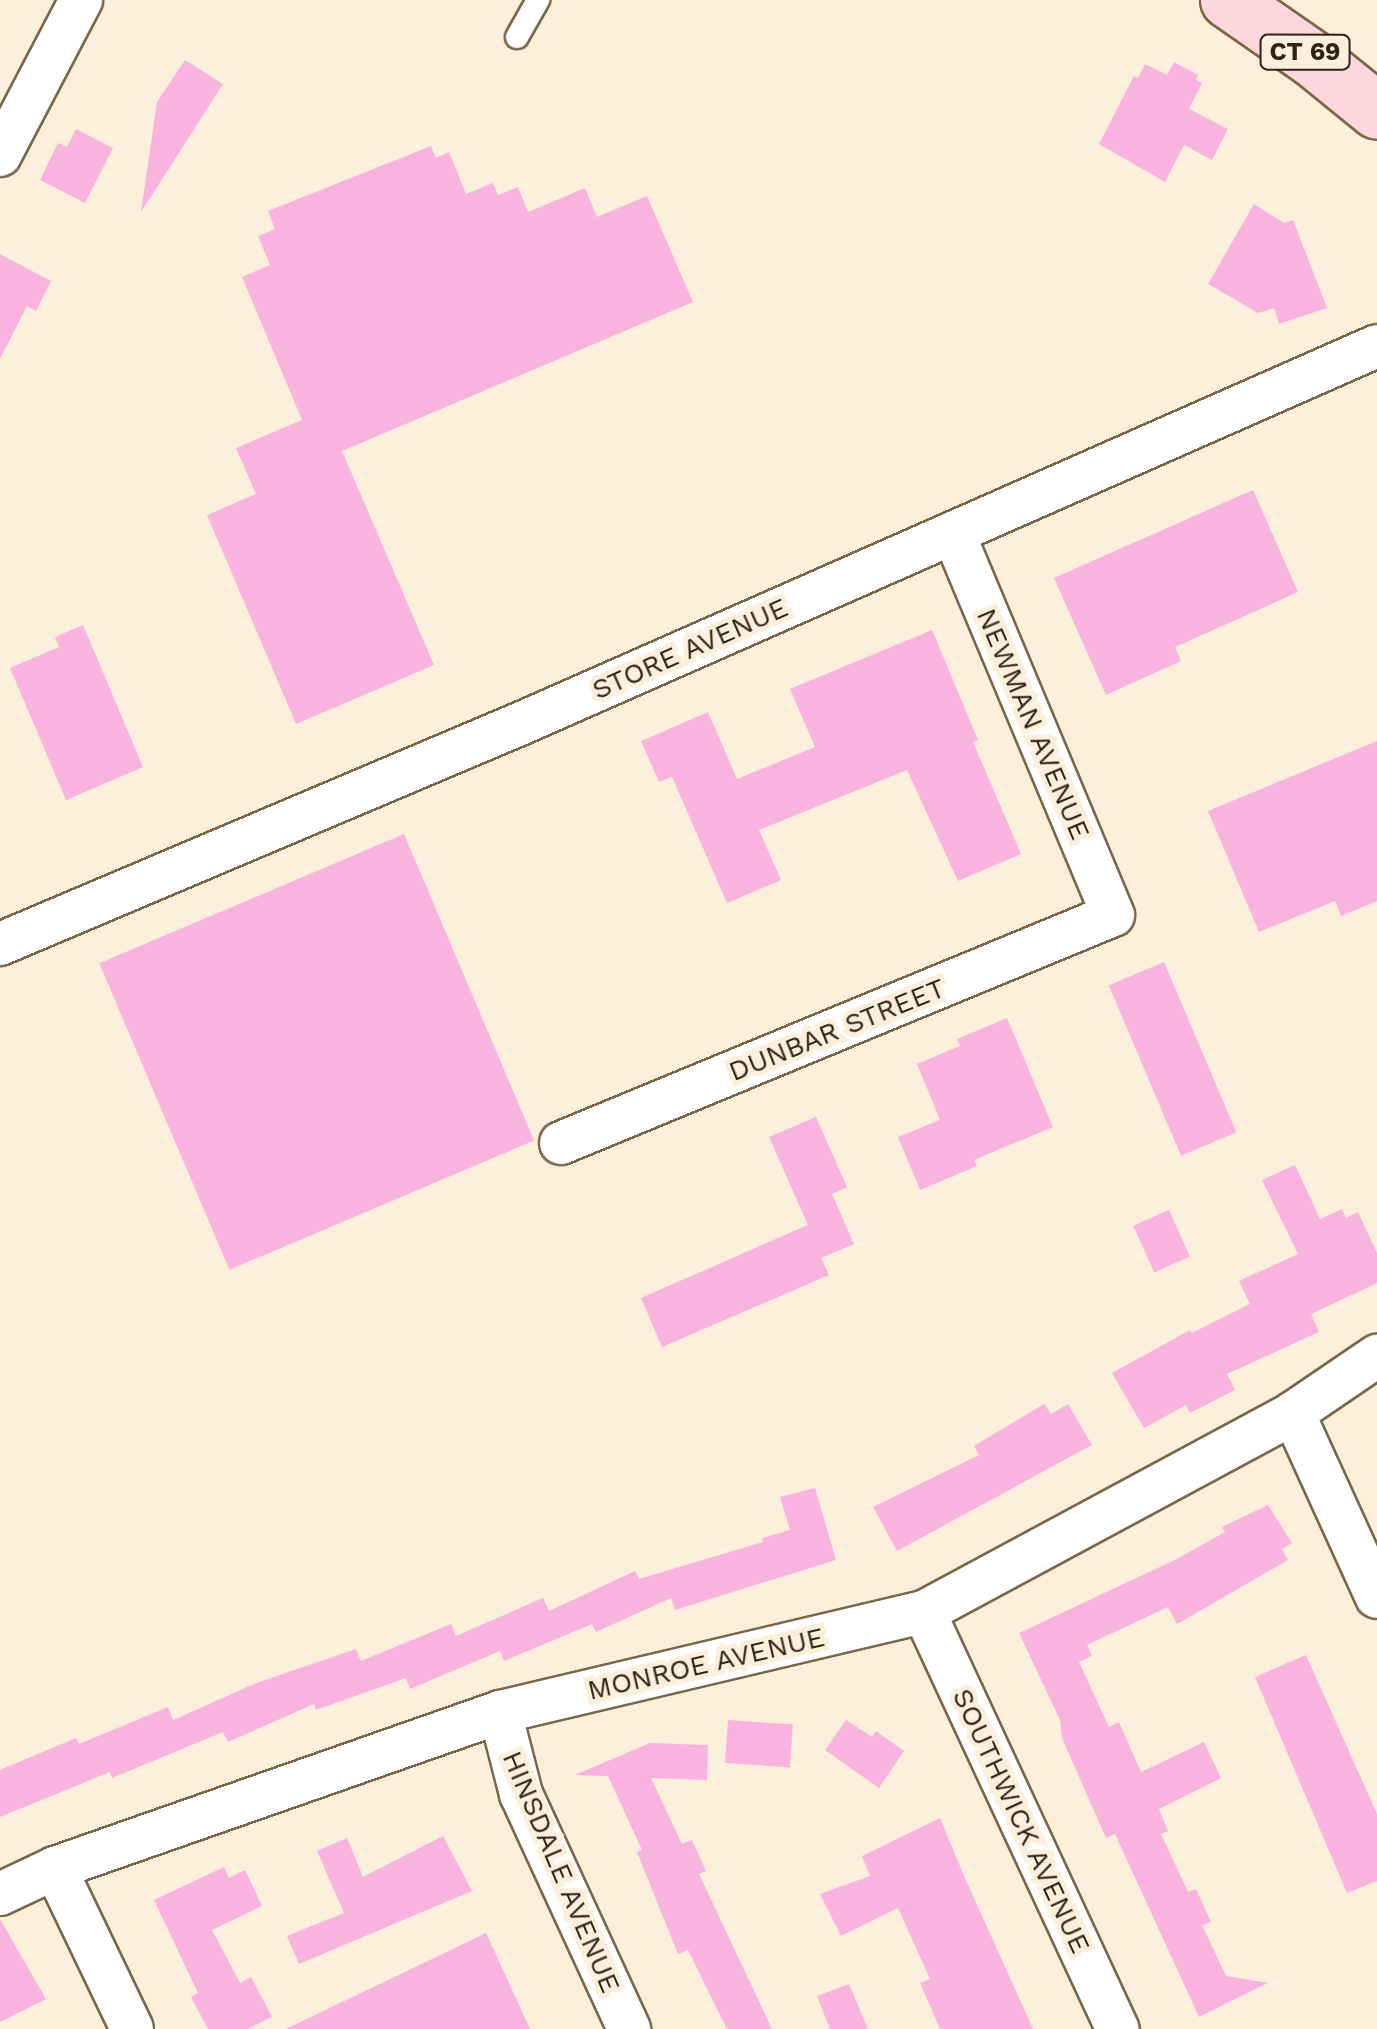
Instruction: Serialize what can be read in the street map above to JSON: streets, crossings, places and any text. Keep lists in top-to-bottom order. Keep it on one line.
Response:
{"streets":{"main road":["CT 69"],"street":["STORE AVENUE","NEWMAN AVENUE","DUNBAR STREET","MONROE AVENUE","SOUTHWICK AVENUE","HINSDALE AVENUE"]},"crossings":[["STORE AVENUE","NEWMAN AVENUE"],["NEWMAN AVENUE","DUNBAR STREET"],["MONROE AVENUE","SOUTHWICK AVENUE"],["MONROE AVENUE","HINSDALE AVENUE"]]}
